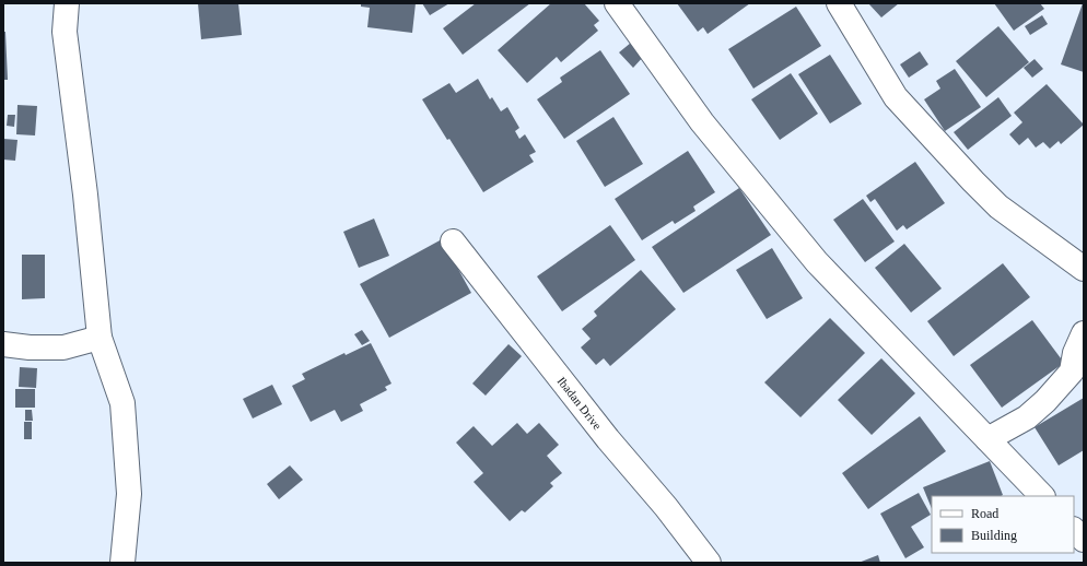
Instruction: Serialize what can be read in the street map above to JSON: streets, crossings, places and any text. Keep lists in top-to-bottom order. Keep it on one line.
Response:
{"streets":{"street":["Ibadan Drive"]},"legend":["Road","Building"]}
